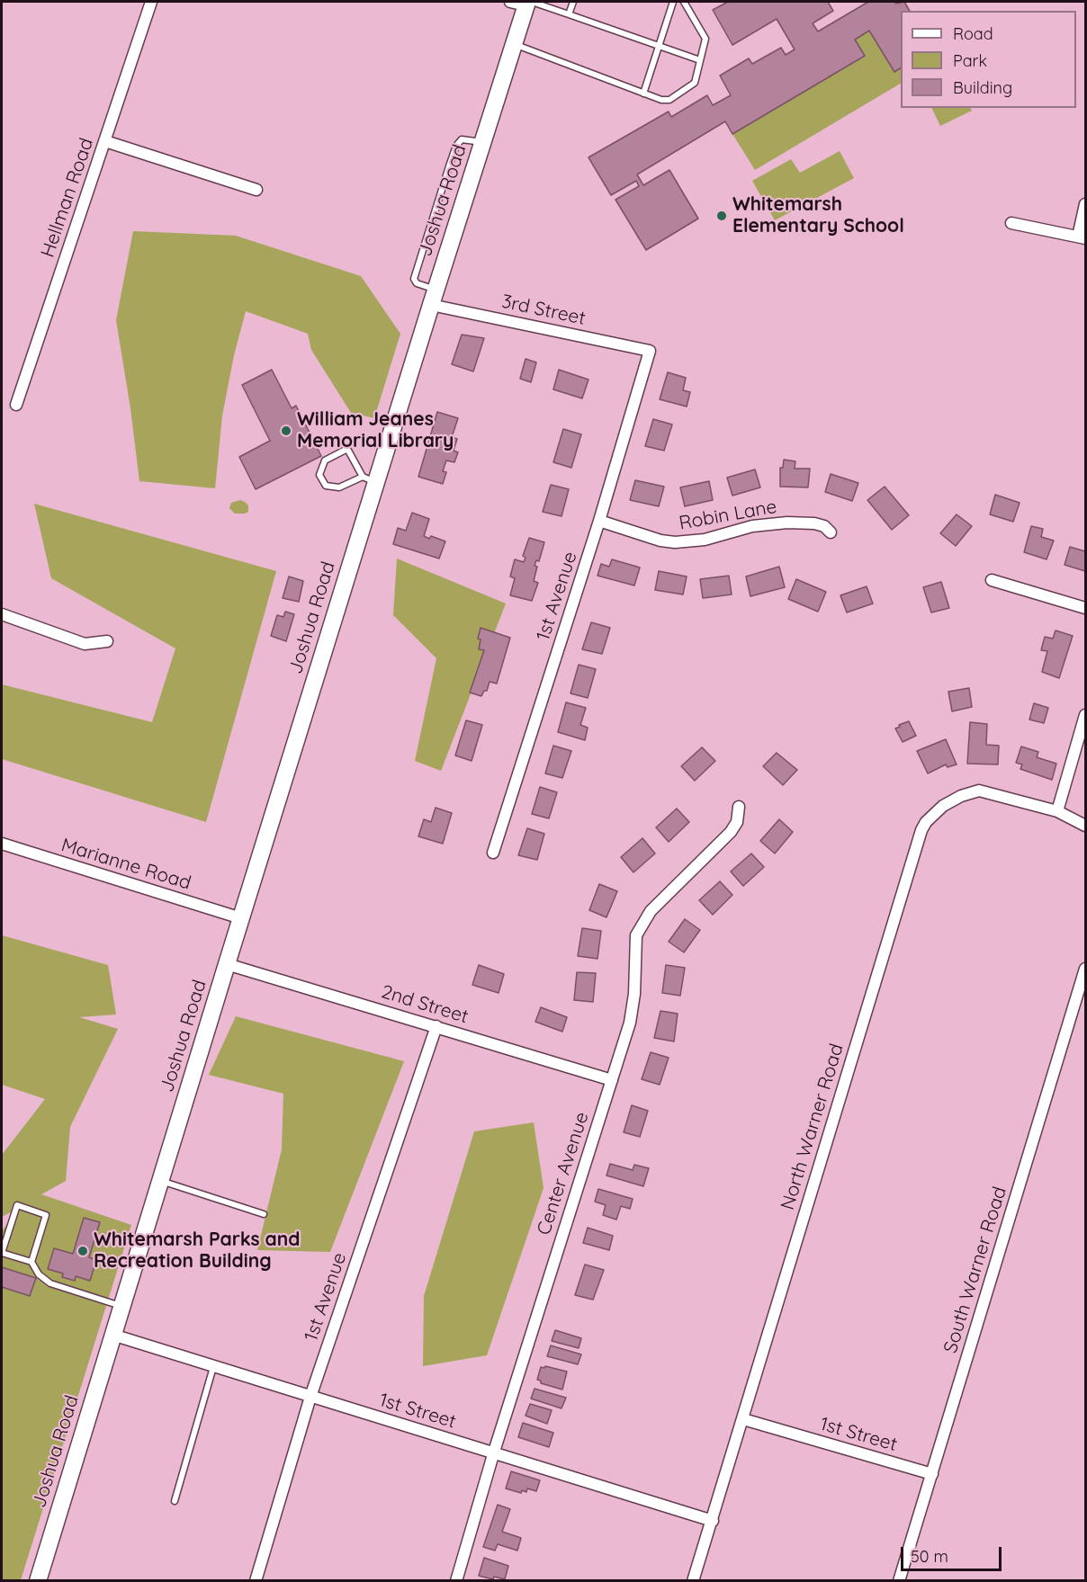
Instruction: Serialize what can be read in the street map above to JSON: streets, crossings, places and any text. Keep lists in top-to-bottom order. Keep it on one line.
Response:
{"streets":{"main road":["Joshua Road"],"street":["Hellman Road","3rd Street","Robin Lane","1st Avenue","Marianne Road","2nd Street","North Warner Road","Center Avenue","South Warner Road","1st Street"]},"crossings":[["Joshua Road","3rd Street"],["Joshua Road","Marianne Road"],["Joshua Road","2nd Street"],["Joshua Road","1st Street"],["3rd Street","1st Avenue"],["Robin Lane","1st Avenue"],["1st Avenue","2nd Street"],["1st Avenue","1st Street"],["2nd Street","Center Avenue"],["North Warner Road","1st Street"],["Center Avenue","1st Street"],["South Warner Road","1st Street"]],"places":["Whitemarsh Elementary School","William Jeanes Memorial Library","Whitemarsh Parks and Recreation Building"],"legend":["Road","Park","Building"],"scale_bar":"50 m"}
